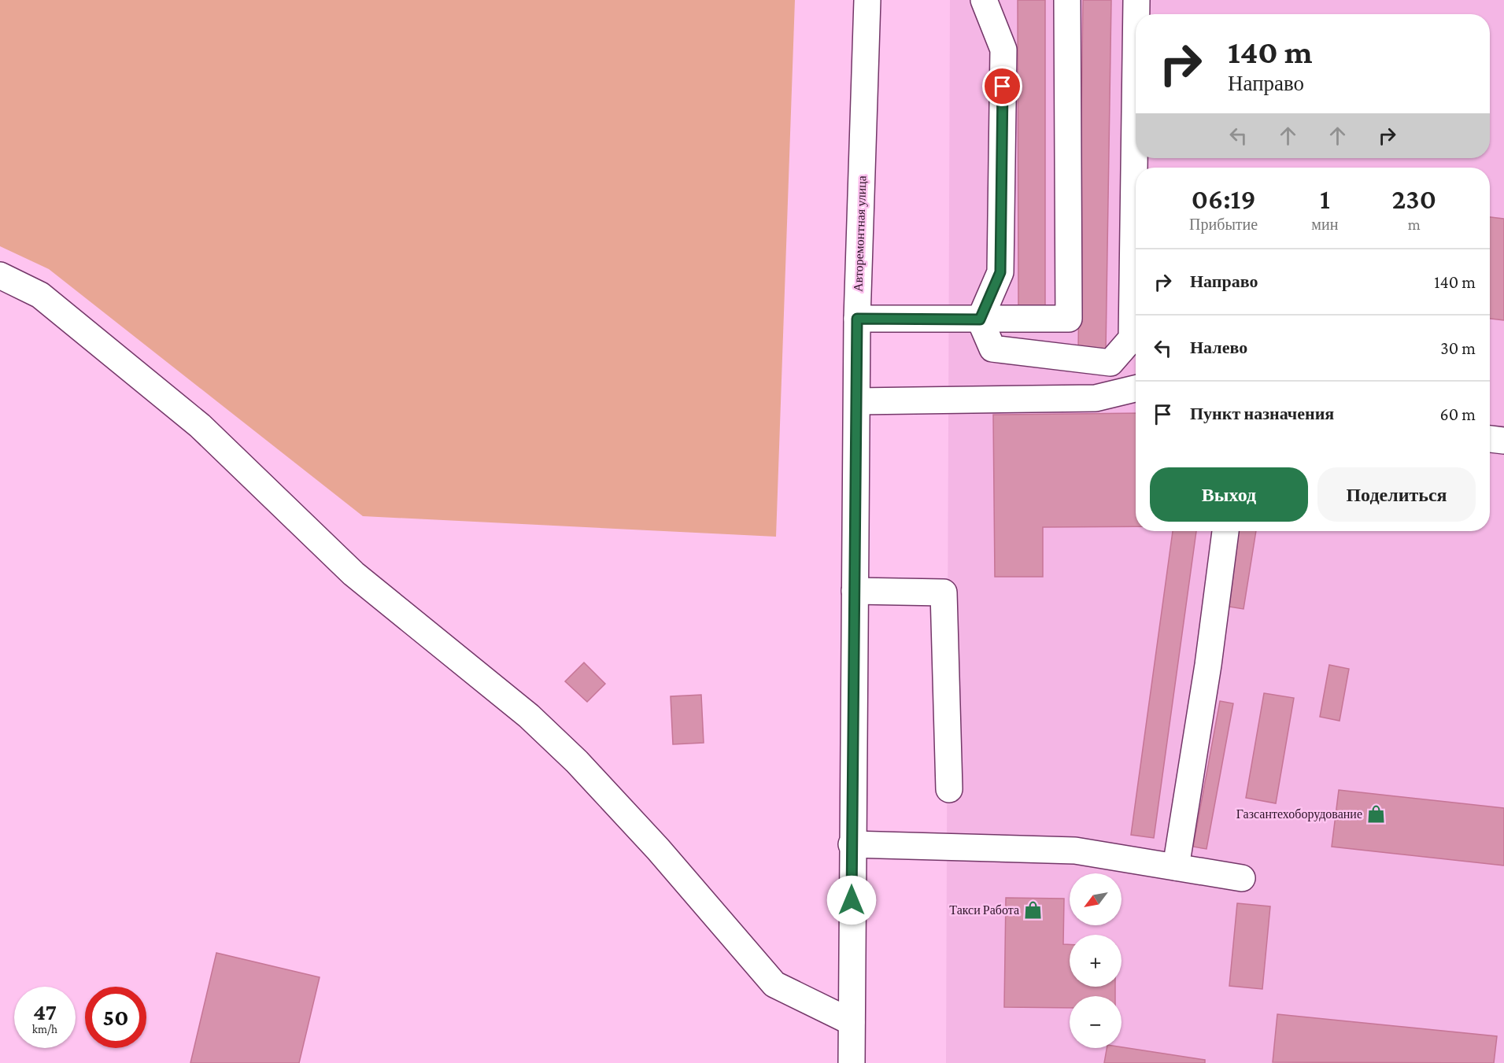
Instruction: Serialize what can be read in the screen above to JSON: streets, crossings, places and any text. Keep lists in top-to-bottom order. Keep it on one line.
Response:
{"streets":{"main road":["Авторемонтная улица"]},"places":{"shop":["Газсантехоборудование","Такси Работа"]},"north":"bottom left","page":{"turn":["140 m","Направо"],"eta":["06:19","Прибытие","1","мин","230","m"],"list":[{"name":"Направо","value":"140 m"},{"name":"Налево","value":"30 m"},{"name":"Пункт назначения","value":"60 m"}],"buttons":["Выход","Поделиться"],"map_buttons":["+","−"],"speed":"47 km/h","limit":"50"}}
